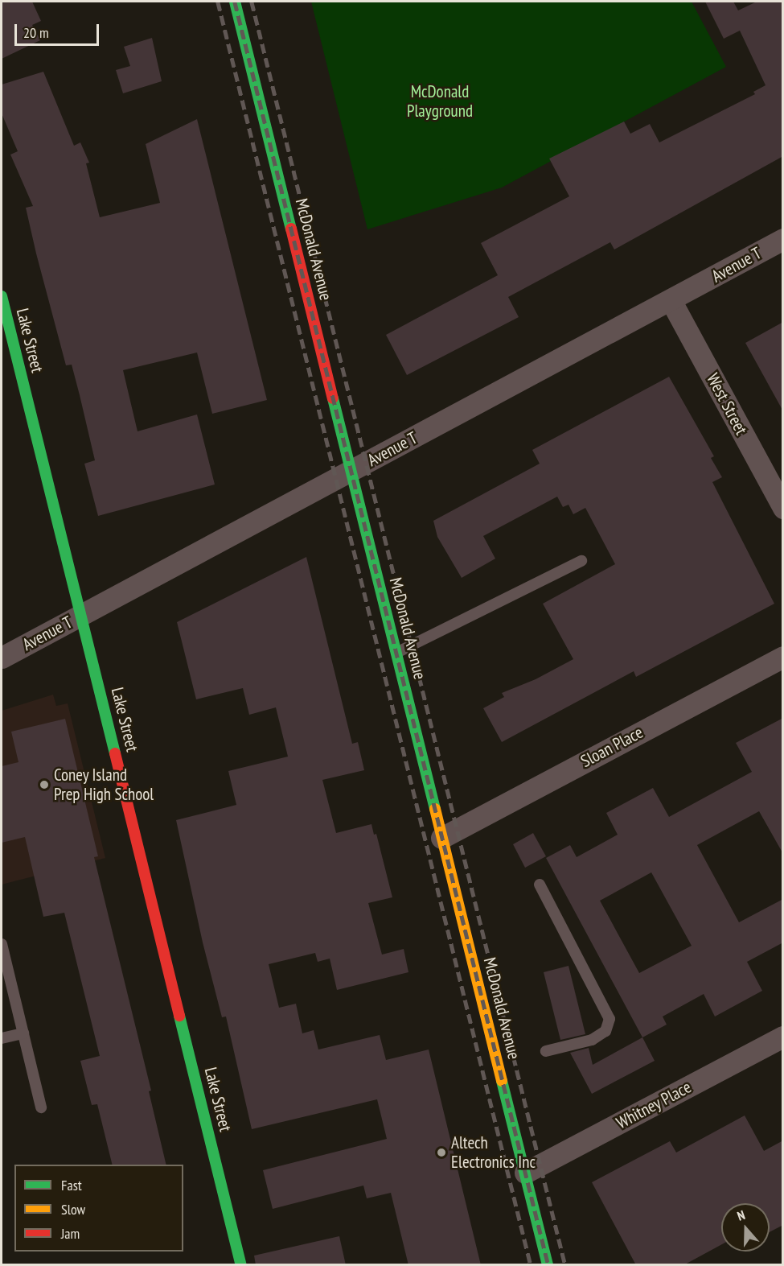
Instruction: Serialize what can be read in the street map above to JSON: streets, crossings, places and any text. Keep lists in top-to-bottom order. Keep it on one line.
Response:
{"streets":{"main road":["McDonald Avenue","Lake Street"],"street":["Avenue T","West Street","Sloan Place","Whitney Place"]},"crossings":[["McDonald Avenue","Avenue T"],["McDonald Avenue","Sloan Place"],["McDonald Avenue","Whitney Place"],["Avenue T","Lake Street"],["Avenue T","West Street"]],"parks":["McDonald Playground"],"places":["Coney Island Prep High School","Altech Electronics Inc"],"legend":["Fast","Slow","Jam"],"scale_bar":"20 m","north":"top"}
